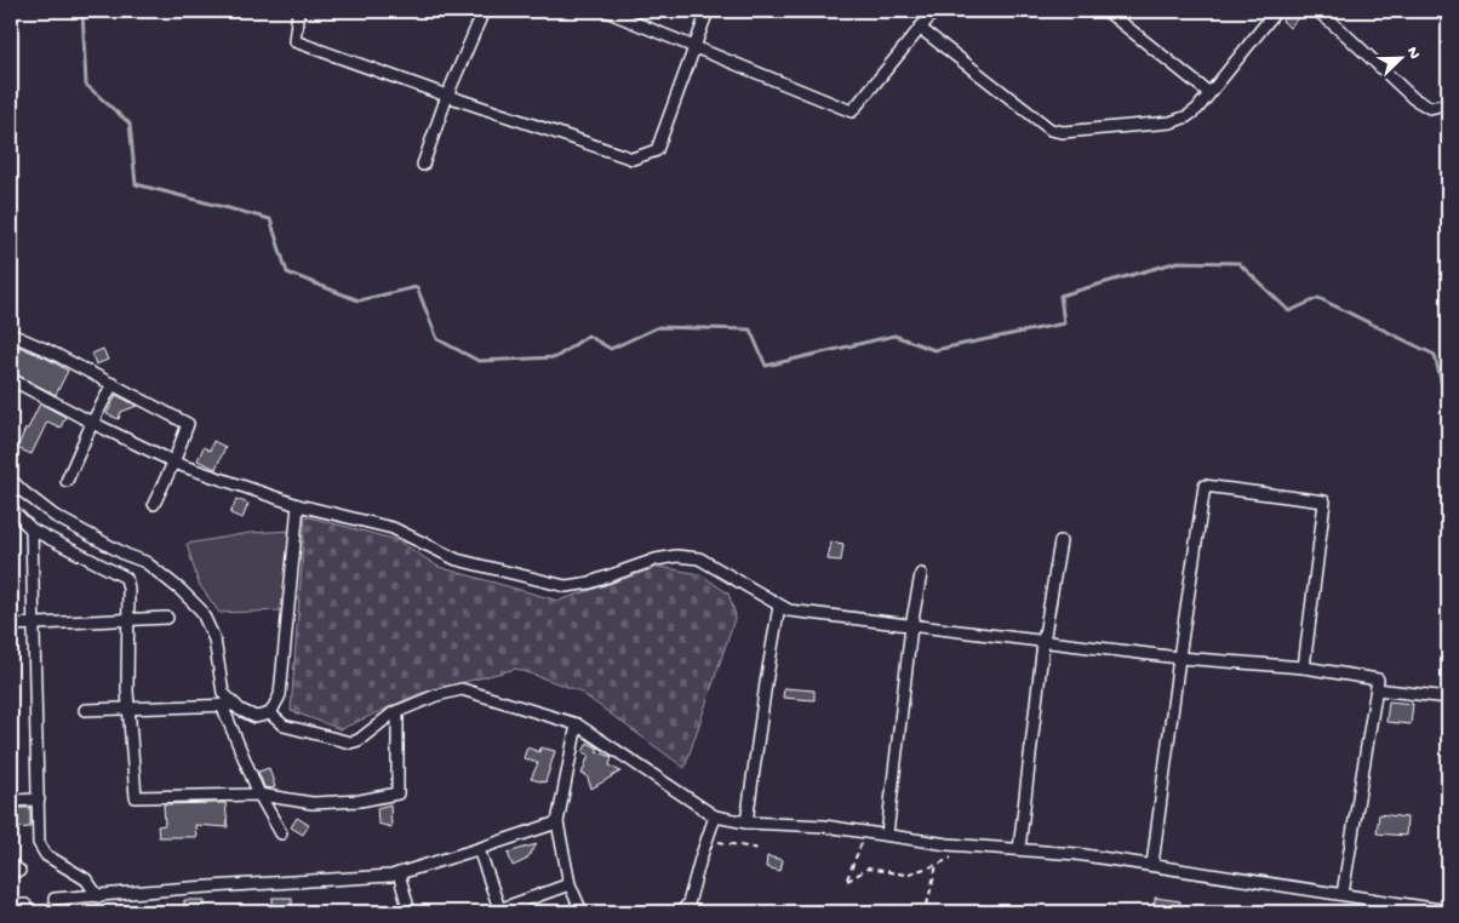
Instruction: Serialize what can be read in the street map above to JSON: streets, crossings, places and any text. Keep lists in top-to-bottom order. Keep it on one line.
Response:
{"north":"top right"}
